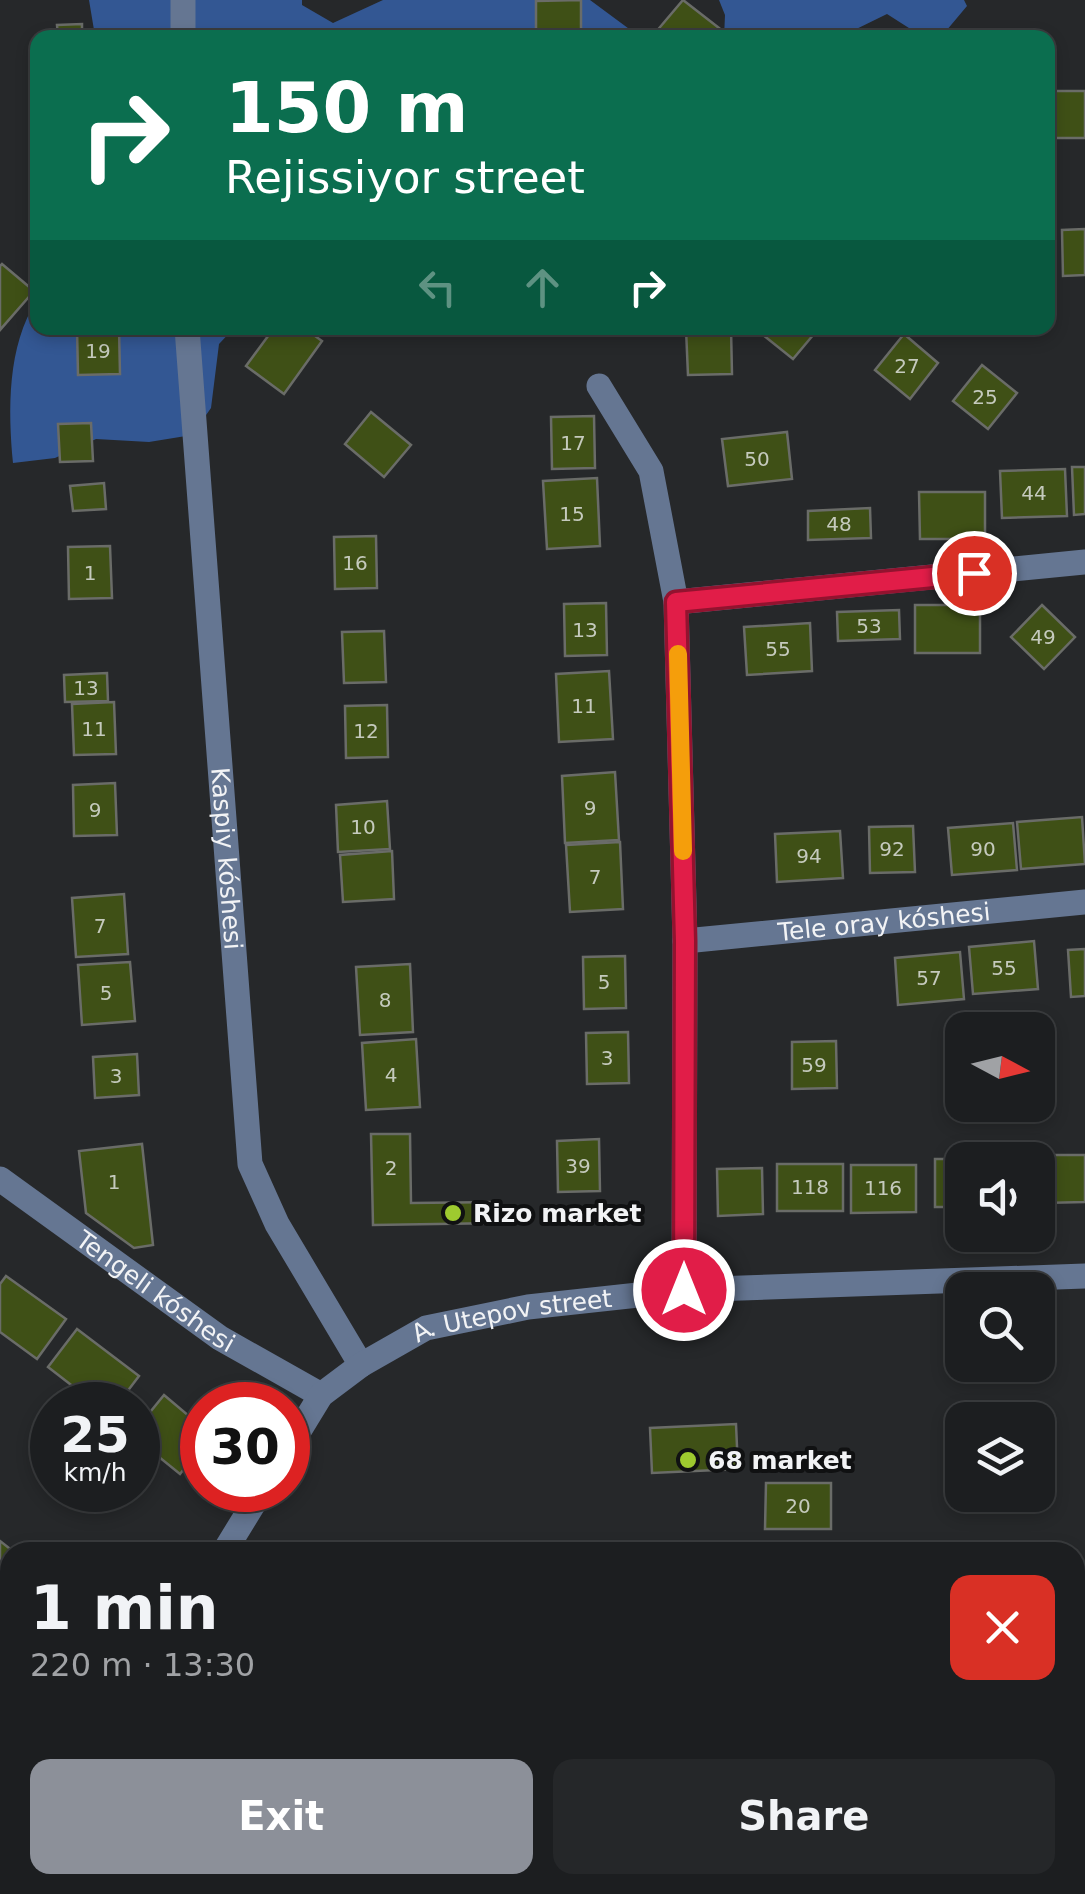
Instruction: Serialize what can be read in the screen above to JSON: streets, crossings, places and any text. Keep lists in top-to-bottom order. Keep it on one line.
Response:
{"streets":{"street":["Kaspiy kóshesi","Tele oray kóshesi","Tengeli kóshesi","A. Utepov street"]},"crossings":[["Kaspiy kóshesi","A. Utepov street"],["Tengeli kóshesi","A. Utepov street"]],"places":["Rizo market","68 market"],"house_numbers":["19","27","25","17","50","44","15","48","16","1","53","13","49","55","13","11","11","12","9","9","10","92","90","94","7","7","55","57","5","5","8","3","59","4","3","39","2","1","118","116","20"],"north":"right","page":{"turn":["150 m","Rejissiyor street"],"speed":"25 km/h","limit":"30","heading":["1 min","220 m · 13:30"],"buttons":["Exit","Share"]}}
